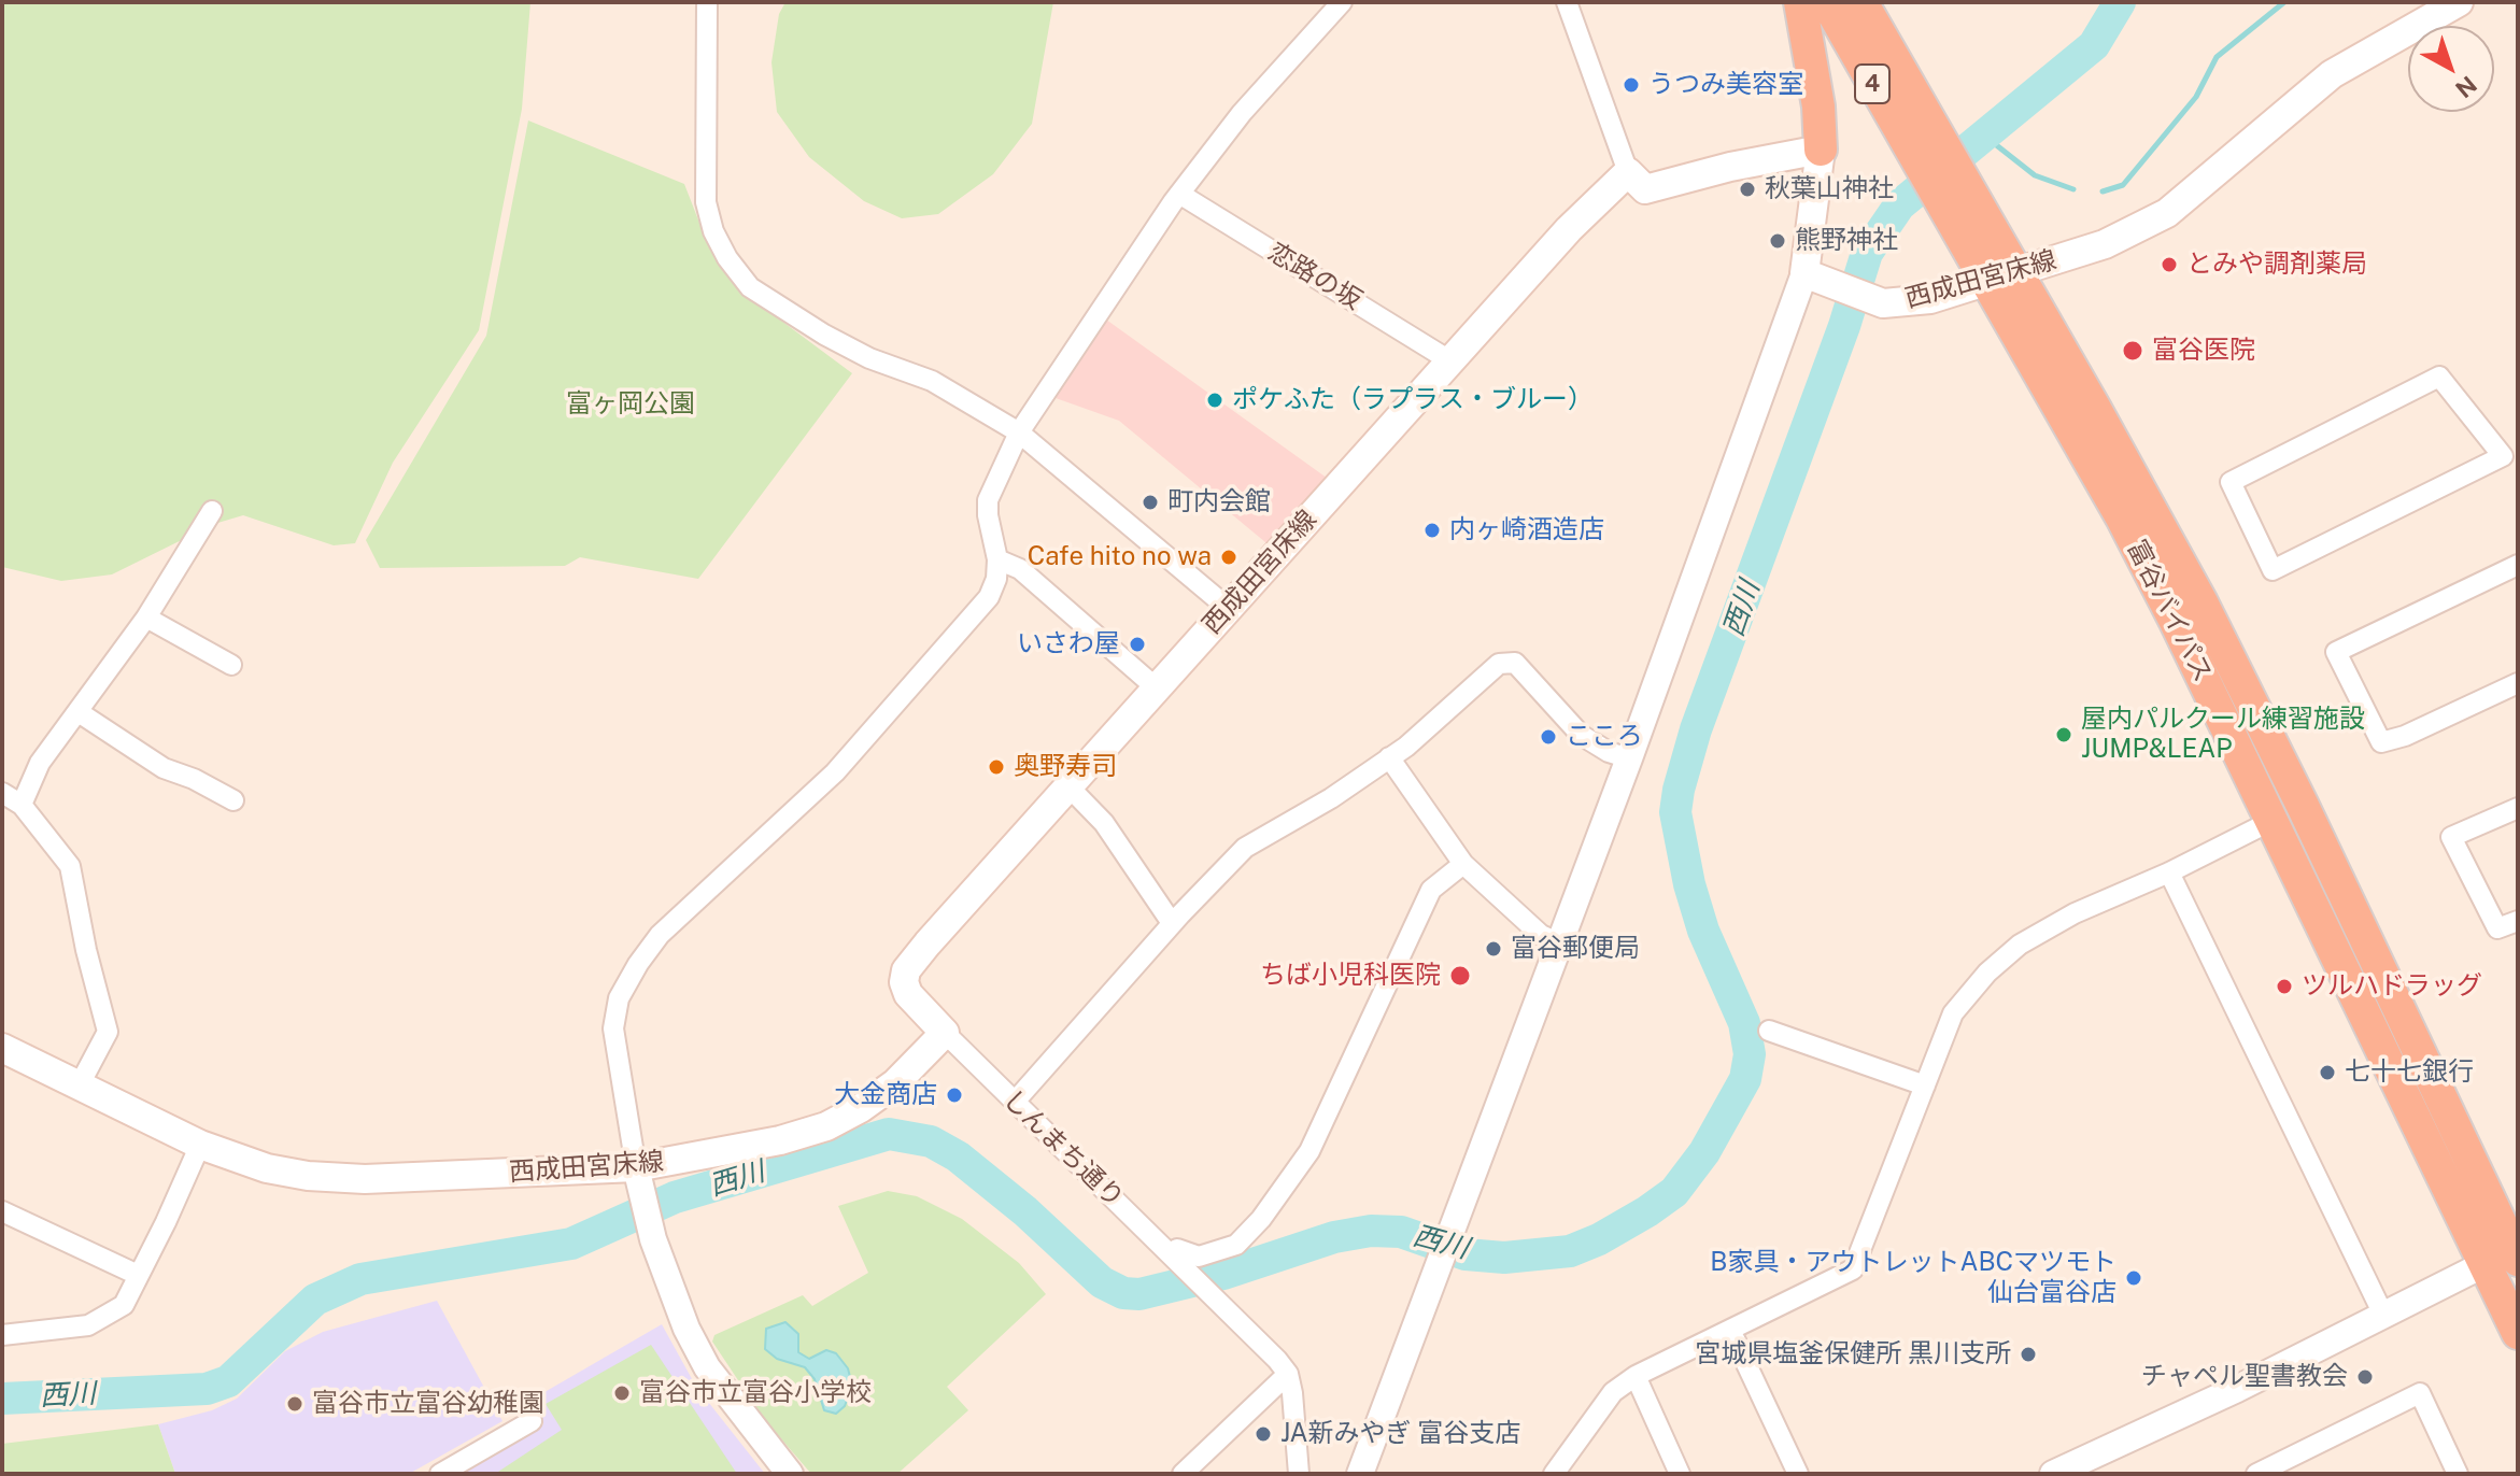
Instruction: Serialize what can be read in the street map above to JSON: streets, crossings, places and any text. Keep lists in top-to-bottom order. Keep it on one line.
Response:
{"streets":{"highway":["4","富谷バイパス"],"main road":["西成田宮床線"],"street":["恋路の坂","しんまち通り"]},"crossings":[["恋路の坂","西成田宮床線"],["西成田宮床線","富谷バイパス"],["西成田宮床線","しんまち通り"]],"water":["西川"],"parks":["富ヶ岡公園"],"places":["うつみ美容室","秋葉山神社","熊野神社","とみや調剤薬局","富谷医院","ポケふた（ラプラス・ブルー）","町内会館","内ヶ崎酒造店","Cafe hito no wa","いさわ屋","屋内パルクール練習施設 JUMP&LEAP","こころ","奥野寿司","富谷郵便局","ちば小児科医院","ツルハドラッグ","七十七銀行","大金商店","B家具・アウトレットABCマツモト 仙台富谷店","宮城県塩釜保健所 黒川支所","チャペル聖書教会","富谷市立富谷小学校","富谷市立富谷幼稚園","JA新みやぎ 富谷支店"],"north":"bottom right"}
